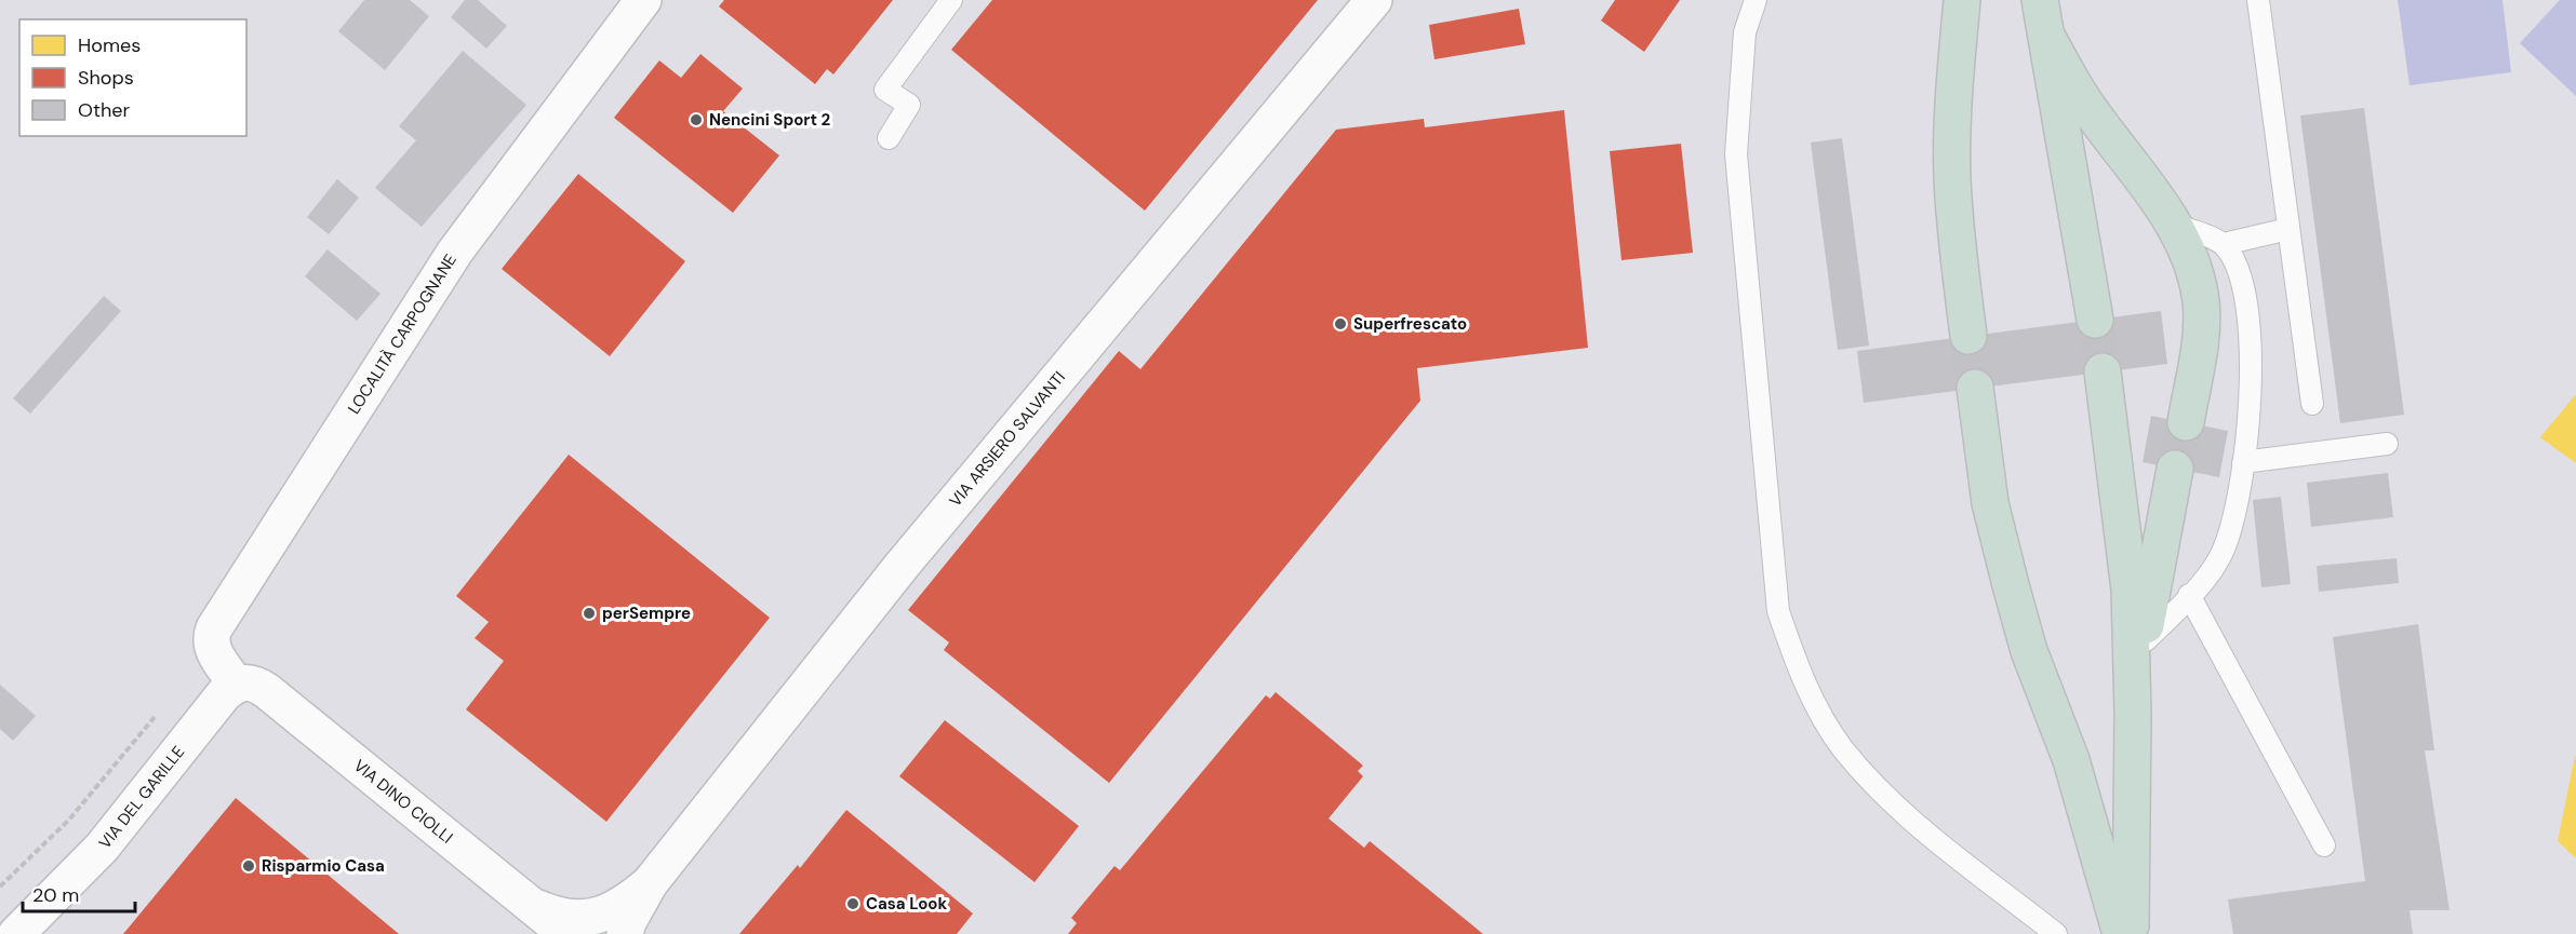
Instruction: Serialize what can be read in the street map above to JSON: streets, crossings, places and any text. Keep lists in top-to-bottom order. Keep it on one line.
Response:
{"streets":{"street":["LOCALITÀ CARPOGNANE","VIA ARSIERO SALVANTI","VIA DEL GARILLE","VIA DINO CIOLLI"]},"crossings":[["LOCALITÀ CARPOGNANE","VIA DEL GARILLE"],["LOCALITÀ CARPOGNANE","VIA DINO CIOLLI"],["VIA ARSIERO SALVANTI","VIA DINO CIOLLI"],["VIA DEL GARILLE","VIA DINO CIOLLI"]],"places":["Nencini Sport 2","Superfrescato","perSempre","Risparmio Casa","Casa Look"],"legend":["Homes","Shops","Other"],"scale_bar":"20 m"}
